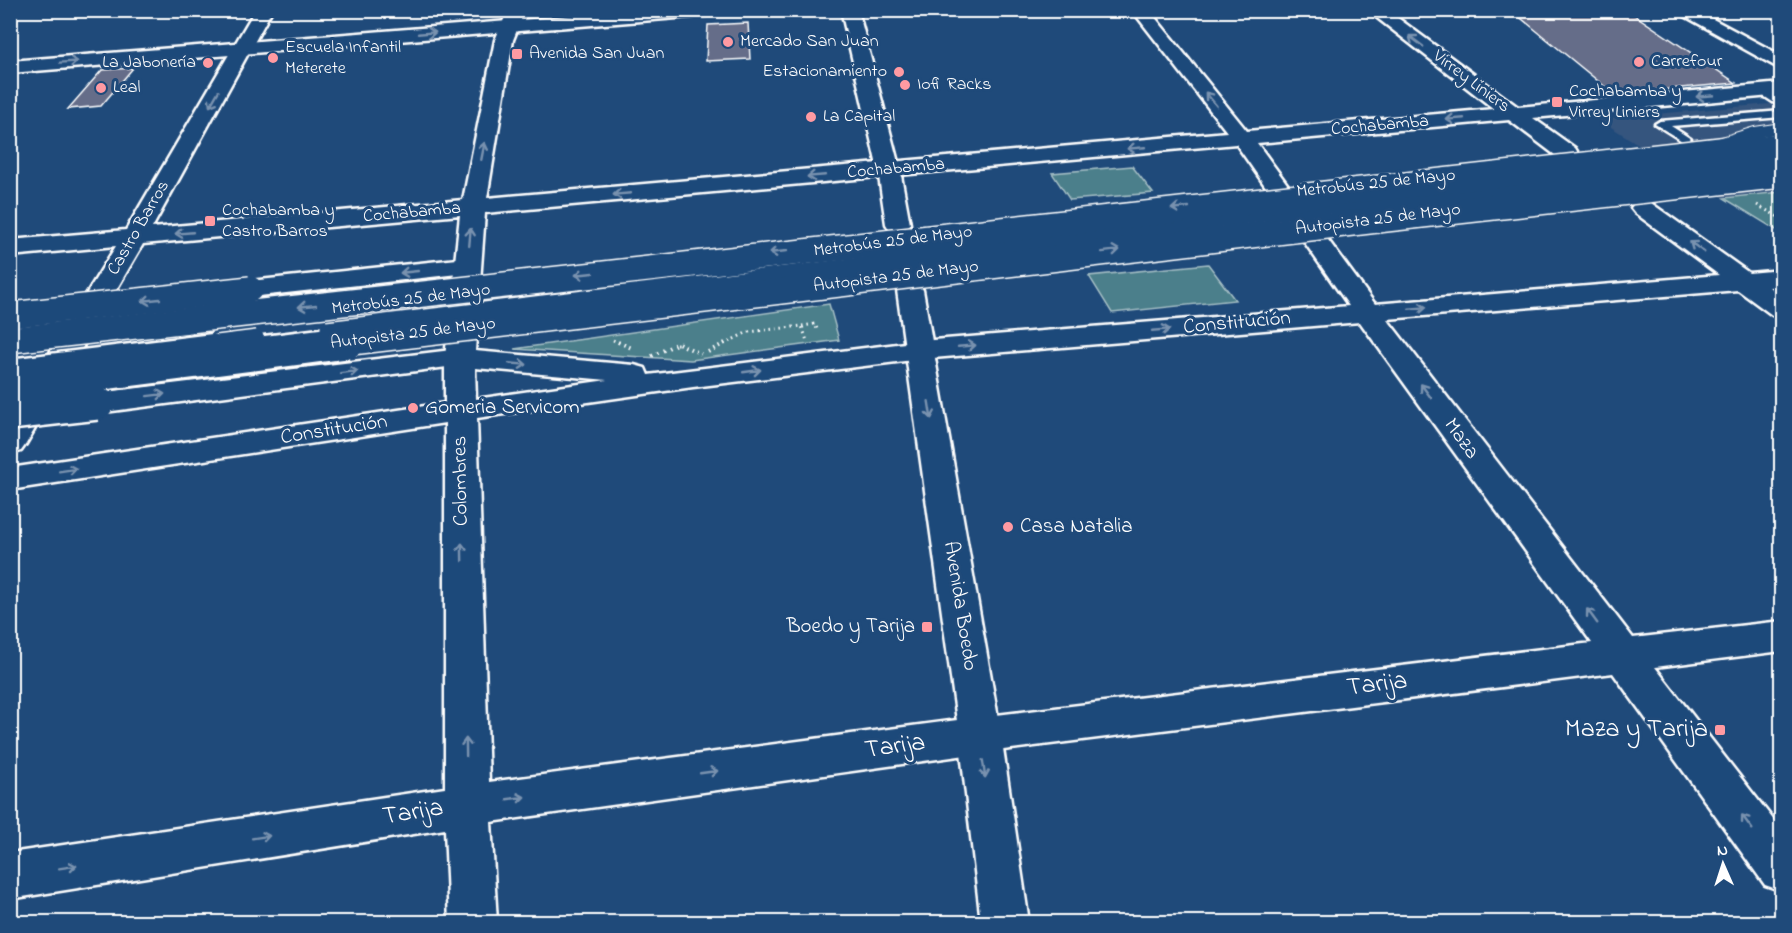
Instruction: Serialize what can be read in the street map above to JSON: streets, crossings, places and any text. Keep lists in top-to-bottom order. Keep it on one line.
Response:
{"streets":{"main road":["Virrey Liniers","Cochabamba","Autopista 25 de Mayo","Castro Barros","Constitución","Maza","Colombres","Avenida Boedo","Tarija"],"lane":["Metrobús 25 de Mayo"]},"crossings":[["Virrey Liniers","Cochabamba"],["Cochabamba","Castro Barros"],["Cochabamba","Maza"],["Cochabamba","Colombres"],["Constitución","Maza"],["Constitución","Colombres"],["Constitución","Avenida Boedo"],["Maza","Tarija"],["Colombres","Tarija"],["Avenida Boedo","Tarija"]],"one_way":["Virrey Liniers","Castro Barros","Maza","Colombres","Avenida Boedo","Tarija"],"places":{"other":["Mercado San Juan","Escuela Infantil Meterete","Carrefour","La Jabonería","Estacionamiento","Iofi Racks","Leal","La Capital","Gomeria Servicom","Casa Natalia"],"transit":["Avenida San Juan","Cochabamba y Virrey Liniers","Cochabamba y Castro Barros","Boedo y Tarija","Maza y Tarija"]},"north":"top"}
